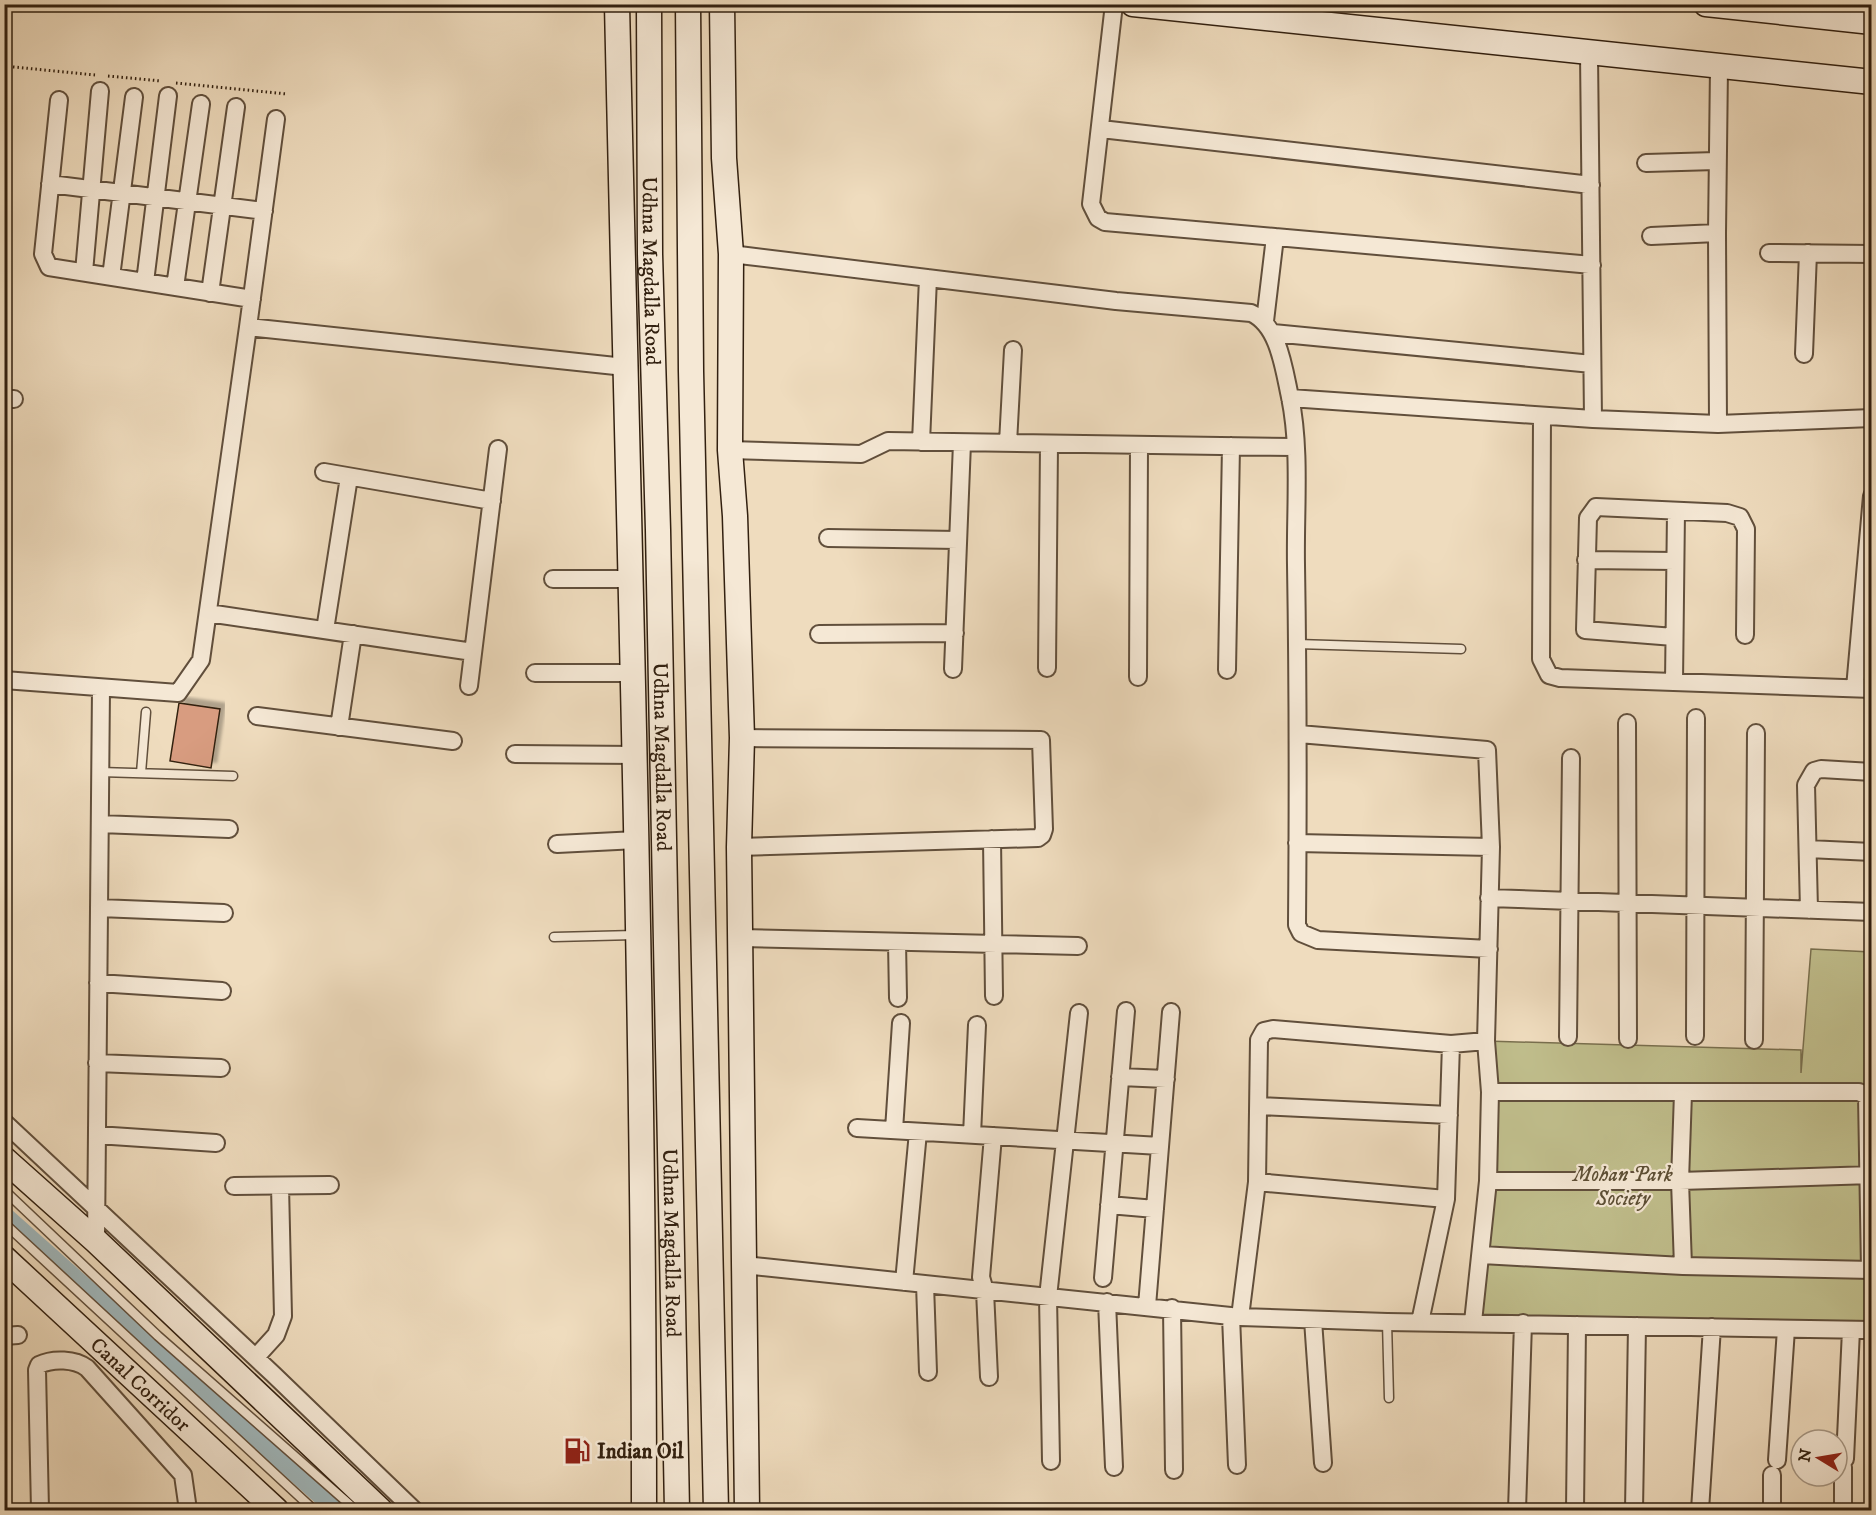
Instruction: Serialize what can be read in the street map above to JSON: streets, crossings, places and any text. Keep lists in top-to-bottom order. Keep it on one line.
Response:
{"streets":{"street":["Udhna Magdalla Road","Canal Corridor"]},"parks":["Mohan Park Society"],"places":{"fuel station":["Indian Oil"]},"north":"left"}
